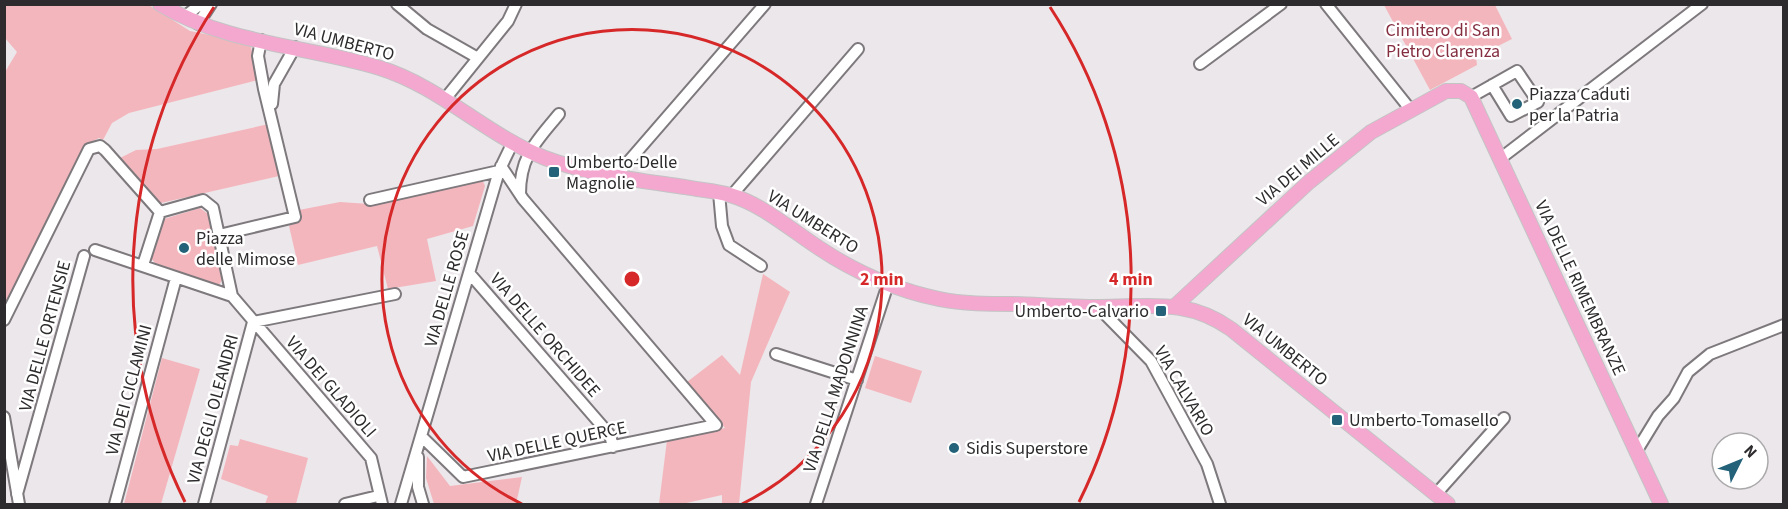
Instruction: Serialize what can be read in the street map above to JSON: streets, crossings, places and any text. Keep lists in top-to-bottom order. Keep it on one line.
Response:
{"streets":{"main road":["VIA UMBERTO","VIA DEI MILLE","VIA DELLE RIMEMBRANZE"],"street":["VIA DELLE ROSE","VIA DELLE ORCHIDEE","VIA DELLE ORTENSIE","VIA DEI GLADIOLI","VIA DELLA MADONNINA","VIA DEI CICLAMINI","VIA CALVARIO","VIA DEGLI OLEANDRI","VIA DELLE QUERCE"]},"crossings":[["VIA UMBERTO","VIA DEI MILLE"],["VIA UMBERTO","VIA DELLE ROSE"],["VIA UMBERTO","VIA DELLA MADONNINA"],["VIA UMBERTO","VIA CALVARIO"],["VIA DEI MILLE","VIA DELLE RIMEMBRANZE"],["VIA DELLE ROSE","VIA DELLE ORCHIDEE"],["VIA DELLE ROSE","VIA DELLE QUERCE"],["VIA DELLE ORCHIDEE","VIA DELLE QUERCE"],["VIA DELLE ORTENSIE","VIA DEI GLADIOLI"],["VIA DELLE ORTENSIE","VIA DEI CICLAMINI"],["VIA DEI GLADIOLI","VIA DEGLI OLEANDRI"]],"parks":["Cimitero di San Pietro Clarenza"],"places":{"other":["Piazza Caduti per la Patria","Piazza delle Mimose","Sidis Superstore"],"transit":["Umberto-Delle Magnolie","Umberto-Calvario","Umberto-Tomasello"]},"north":"top right","rings":["2 min","4 min"]}
